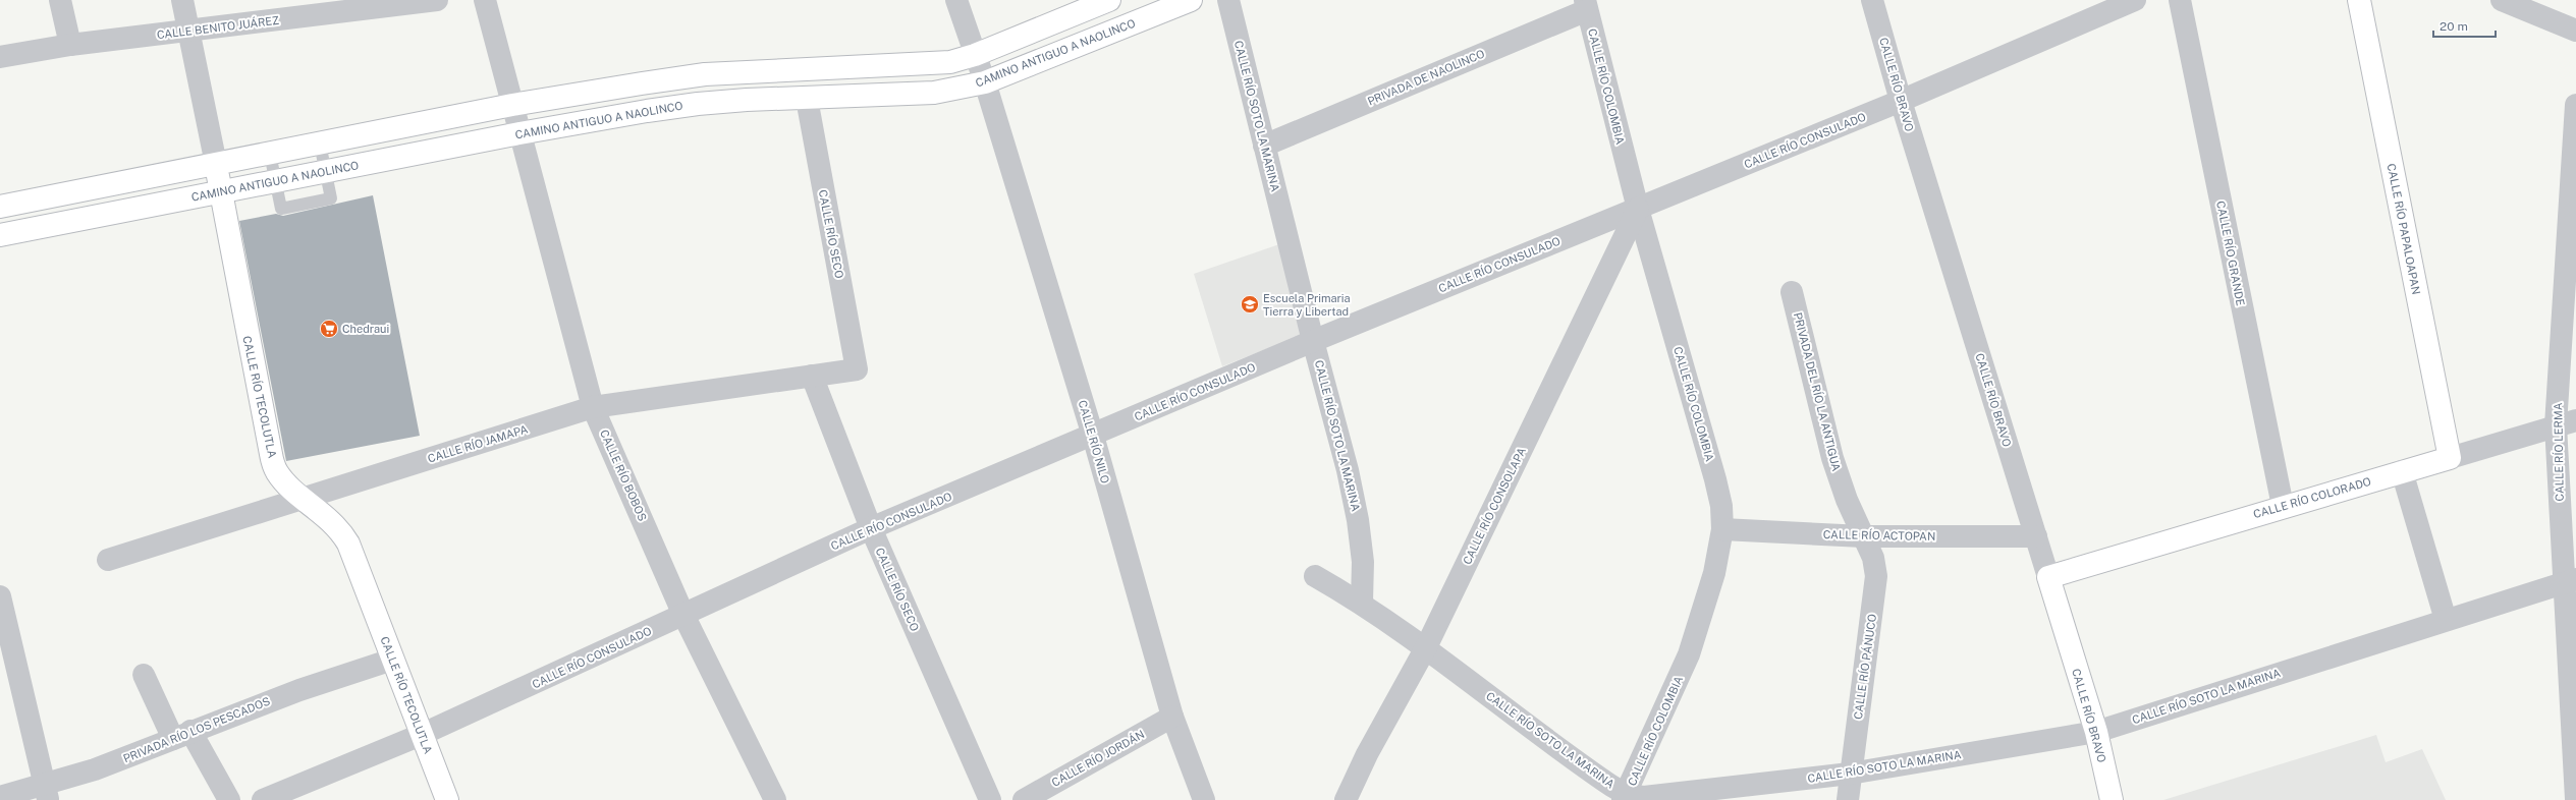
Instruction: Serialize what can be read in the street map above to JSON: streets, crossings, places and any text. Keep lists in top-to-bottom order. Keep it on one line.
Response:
{"streets":{"main road":["CAMINO ANTIGUO A NAOLINCO","CALLE RÍO BRAVO","CALLE RÍO PAPALOAPAN","CALLE RÍO TECOLUTLA","CALLE RÍO COLORADO"],"street":["CALLE BENITO JUÁREZ","PRIVADA DE NAOLINCO","CALLE RÍO COLOMBIA","CALLE RÍO SOTO LA MARINA","CALLE RÍO CONSULADO","CALLE RÍO SECO","CALLE RÍO GRANDE","PRIVADA DEL RÍO LA ANTIGUA","CALLE RÍO NILO","CALLE RÍO JAMAPA","CALLE RÍO LERMA","CALLE RÍO BOBOS","CALLE RÍO CONSOLAPA","CALLE RÍO ACTOPAN","CALLE RÍO PÁNUCO","PRIVADA RÍO LOS PESCADOS","CALLE RÍO JORDÁN"]},"crossings":[["CAMINO ANTIGUO A NAOLINCO","CALLE RÍO SECO"],["CAMINO ANTIGUO A NAOLINCO","CALLE RÍO TECOLUTLA"],["CAMINO ANTIGUO A NAOLINCO","CALLE RÍO NILO"],["CAMINO ANTIGUO A NAOLINCO","CALLE RÍO BOBOS"],["PRIVADA DE NAOLINCO","CALLE RÍO COLOMBIA"],["PRIVADA DE NAOLINCO","CALLE RÍO SOTO LA MARINA"],["CALLE RÍO BRAVO","CALLE RÍO SOTO LA MARINA"],["CALLE RÍO BRAVO","CALLE RÍO CONSULADO"],["CALLE RÍO BRAVO","CALLE RÍO COLORADO"],["CALLE RÍO BRAVO","CALLE RÍO ACTOPAN"],["CALLE RÍO COLOMBIA","CALLE RÍO SOTO LA MARINA"],["CALLE RÍO COLOMBIA","CALLE RÍO CONSULADO"],["CALLE RÍO COLOMBIA","CALLE RÍO CONSOLAPA"],["CALLE RÍO COLOMBIA","CALLE RÍO ACTOPAN"],["CALLE RÍO SOTO LA MARINA","CALLE RÍO CONSULADO"],["CALLE RÍO SOTO LA MARINA","CALLE RÍO LERMA"],["CALLE RÍO SOTO LA MARINA","CALLE RÍO CONSOLAPA"],["CALLE RÍO SOTO LA MARINA","CALLE RÍO PÁNUCO"],["CALLE RÍO CONSULADO","CALLE RÍO SECO"],["CALLE RÍO CONSULADO","CALLE RÍO TECOLUTLA"],["CALLE RÍO CONSULADO","CALLE RÍO NILO"],["CALLE RÍO CONSULADO","CALLE RÍO BOBOS"],["CALLE RÍO CONSULADO","CALLE RÍO CONSOLAPA"],["CALLE RÍO PAPALOAPAN","CALLE RÍO COLORADO"],["CALLE RÍO SECO","CALLE RÍO JAMAPA"],["CALLE RÍO GRANDE","CALLE RÍO COLORADO"],["PRIVADA DEL RÍO LA ANTIGUA","CALLE RÍO ACTOPAN"],["PRIVADA DEL RÍO LA ANTIGUA","CALLE RÍO PÁNUCO"],["CALLE RÍO TECOLUTLA","CALLE RÍO JAMAPA"],["CALLE RÍO TECOLUTLA","PRIVADA RÍO LOS PESCADOS"],["CALLE RÍO NILO","CALLE RÍO JORDÁN"],["CALLE RÍO JAMAPA","CALLE RÍO BOBOS"],["CALLE RÍO LERMA","CALLE RÍO COLORADO"],["CALLE RÍO ACTOPAN","CALLE RÍO PÁNUCO"]],"places":{"school or university":["Escuela Primaria Tierra y Libertad"],"supermarket":["Chedraui"]},"scale_bar":"20 m"}
